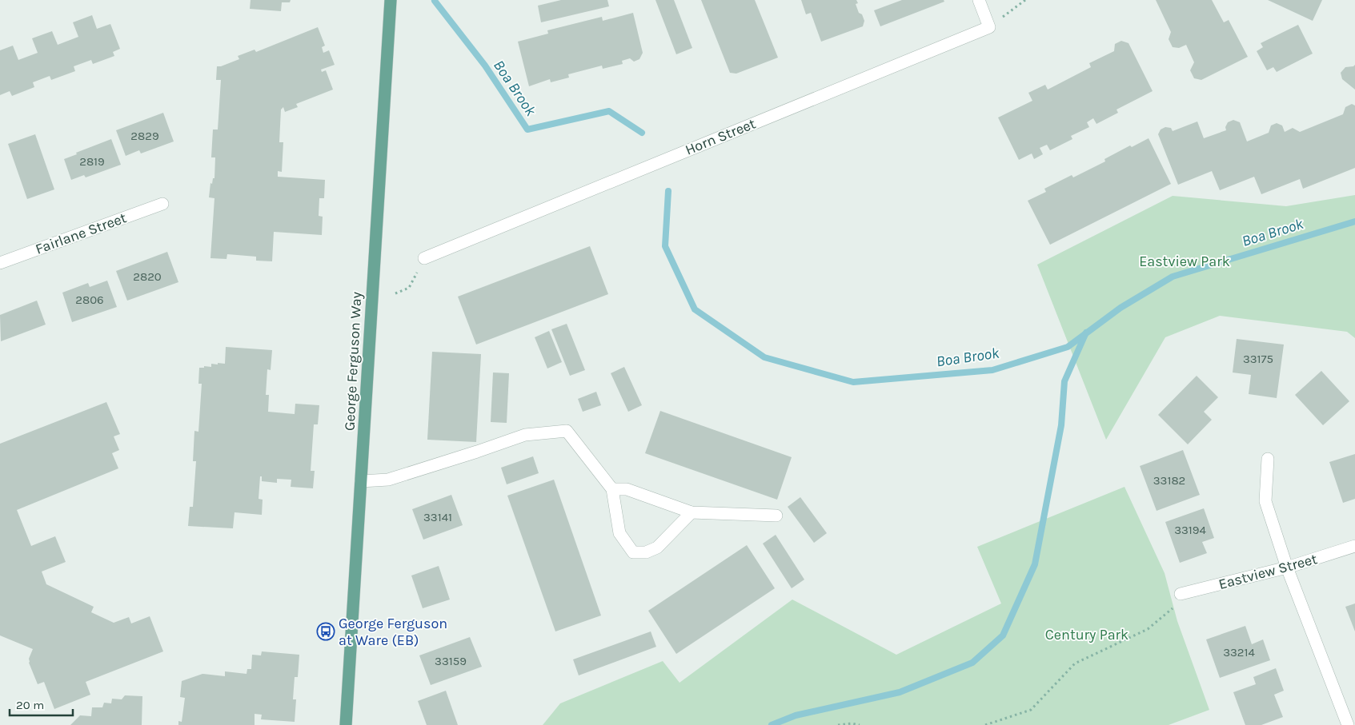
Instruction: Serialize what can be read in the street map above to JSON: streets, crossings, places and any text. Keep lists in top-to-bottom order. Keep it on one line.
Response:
{"streets":{"main road":["George Ferguson Way"],"street":["Horn Street","Fairlane Street","Eastview Street"]},"water":["Boa Brook"],"parks":["Eastview Park","Century Park"],"places":{"bus stop":["George Ferguson at Ware (EB)"]},"house_numbers":["2829","2819","2820","2806","33175","33182","33141","33194","33214","33159"],"scale_bar":"20 m"}
